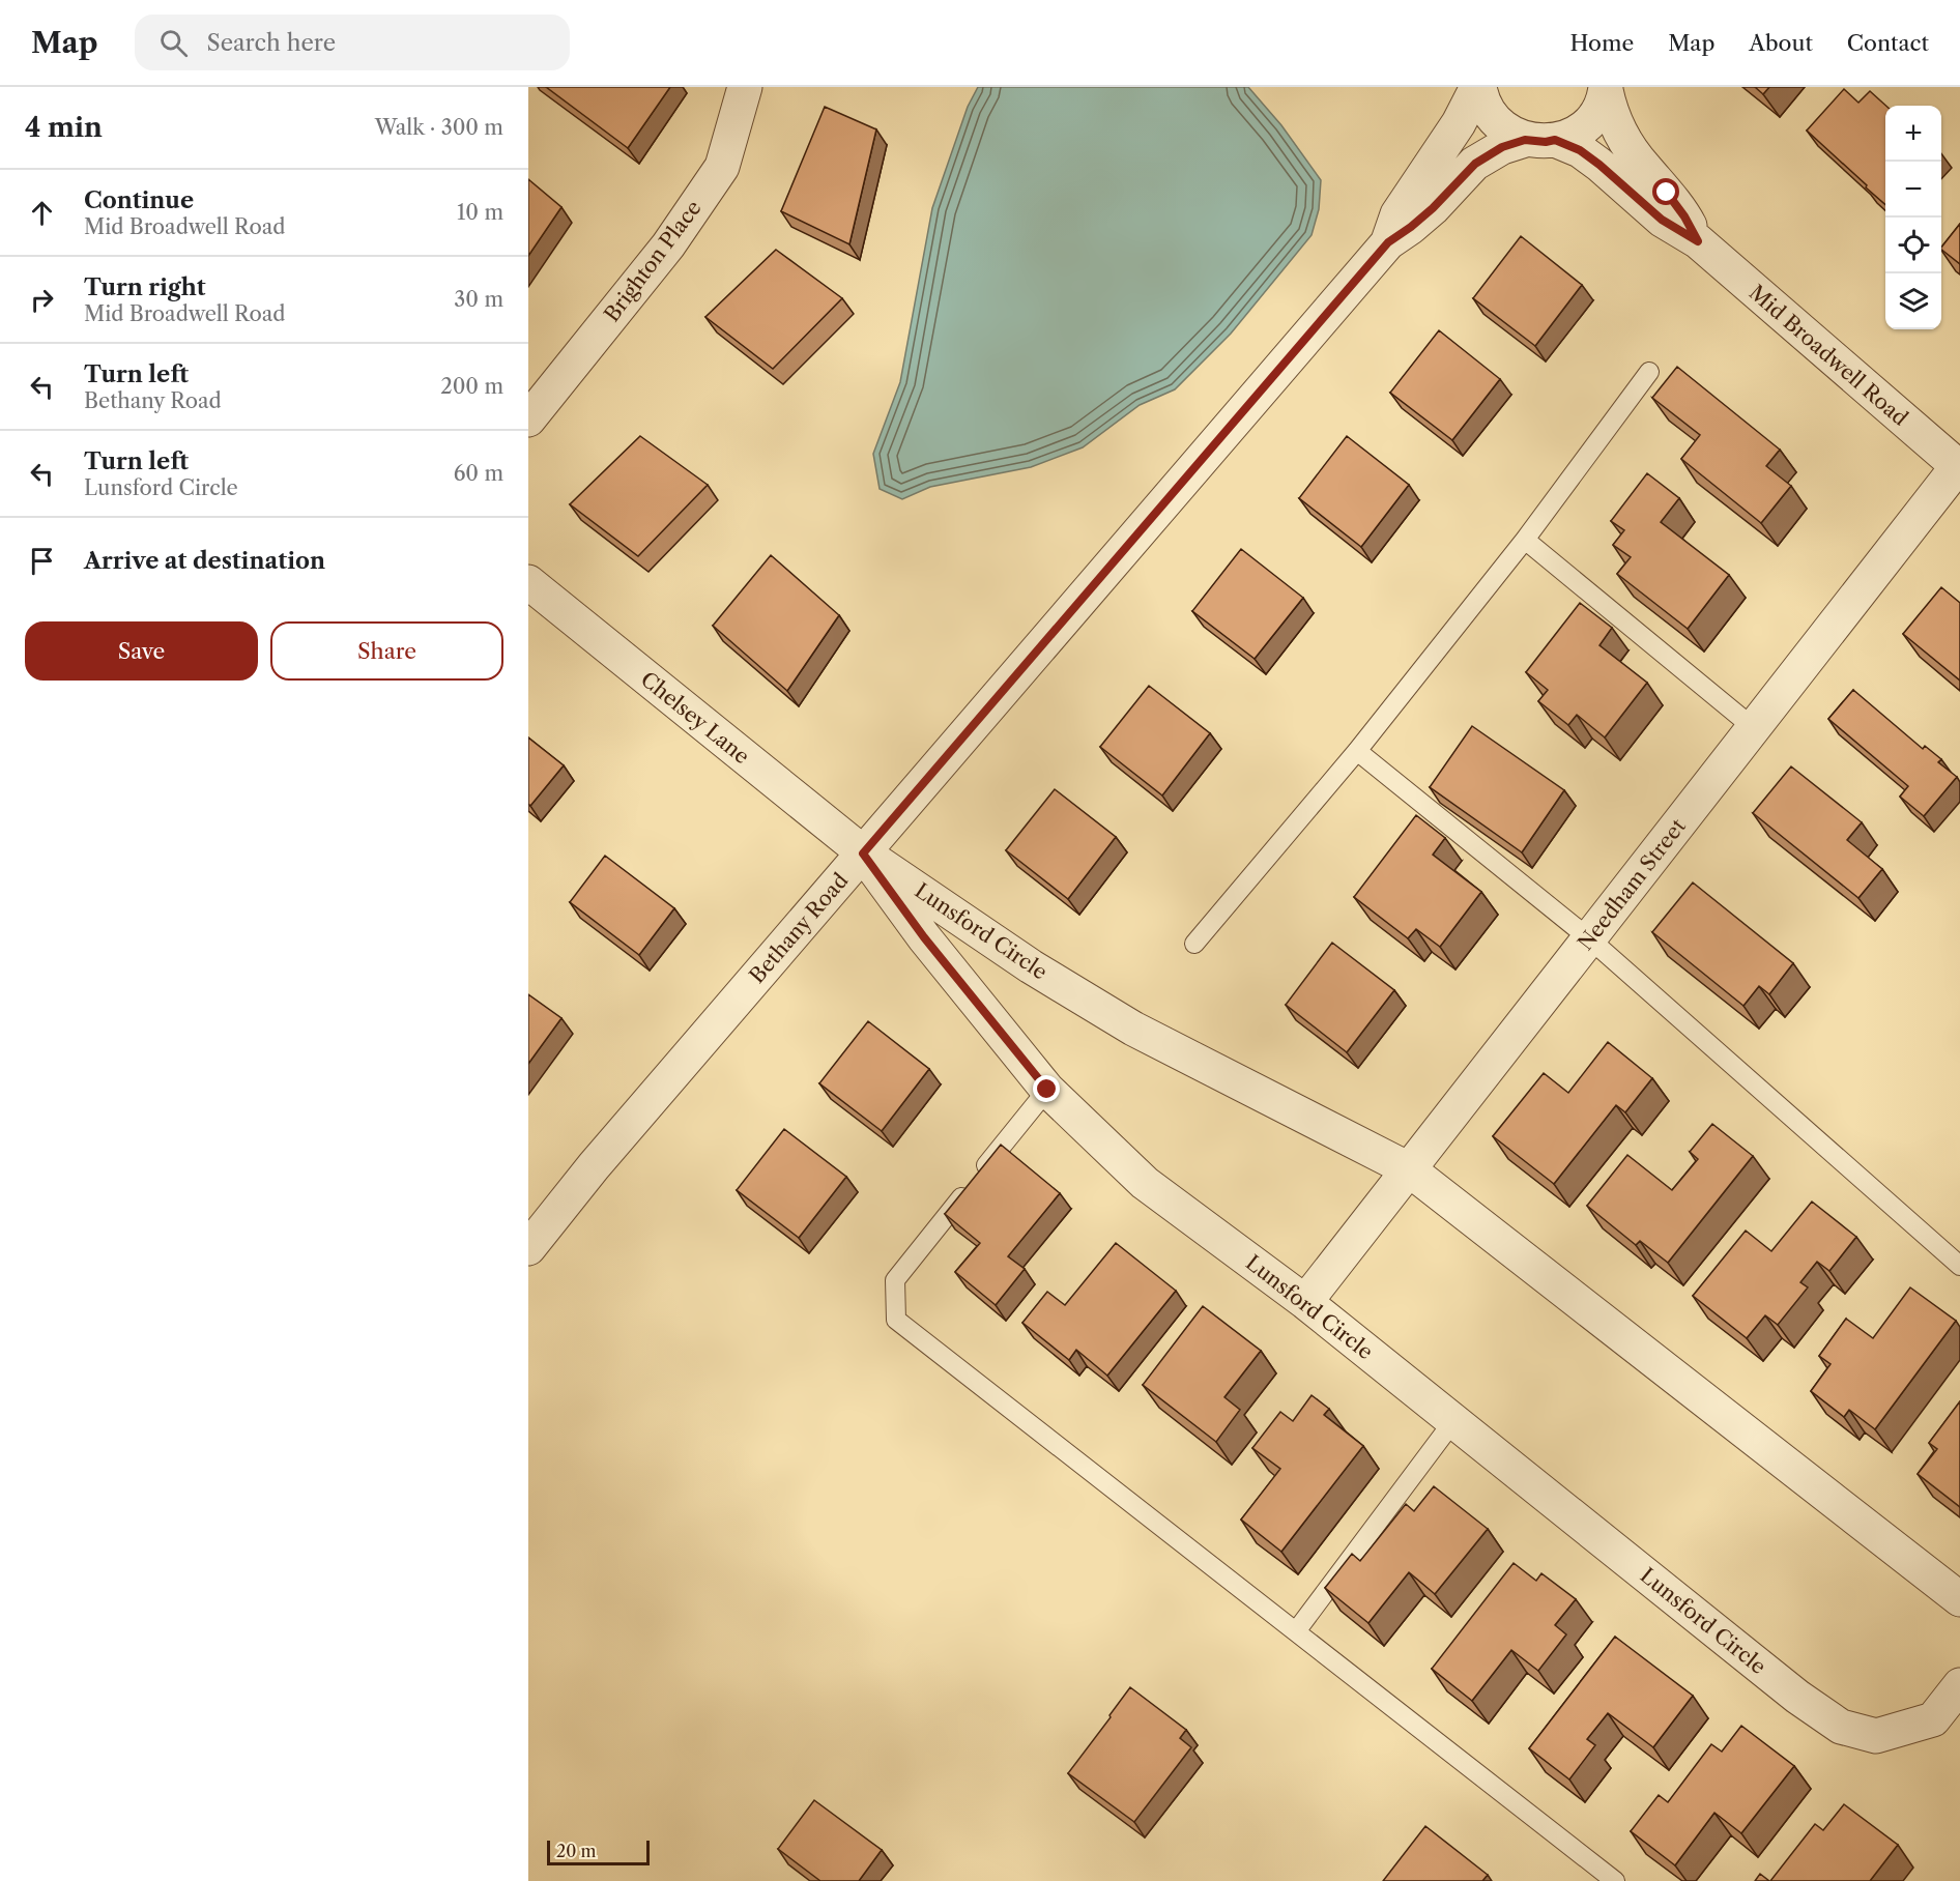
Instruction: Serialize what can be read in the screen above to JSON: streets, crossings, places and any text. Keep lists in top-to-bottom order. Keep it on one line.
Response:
{"streets":{"street":["Brighton Place","Mid Broadwell Road","Chelsey Lane","Needham Street","Bethany Road","Lunsford Circle"]},"crossings":[["Mid Broadwell Road","Needham Street"],["Mid Broadwell Road","Bethany Road"],["Chelsey Lane","Bethany Road"],["Chelsey Lane","Lunsford Circle"],["Needham Street","Lunsford Circle"],["Bethany Road","Lunsford Circle"]],"scale_bar":"20 m","page":{"header":"Map","search":"Search here","nav":["Home","Map","About","Contact"],"heading":["4 min","Walk · 300 m"],"map_buttons":["+","−"],"list":[["Continue","Mid Broadwell Road","10 m"],["Turn right","Mid Broadwell Road","30 m"],["Turn left","Bethany Road","200 m"],["Turn left","Lunsford Circle","60 m"],"Arrive at destination"],"buttons":["Save","Share"],"scale":"20 m"}}
